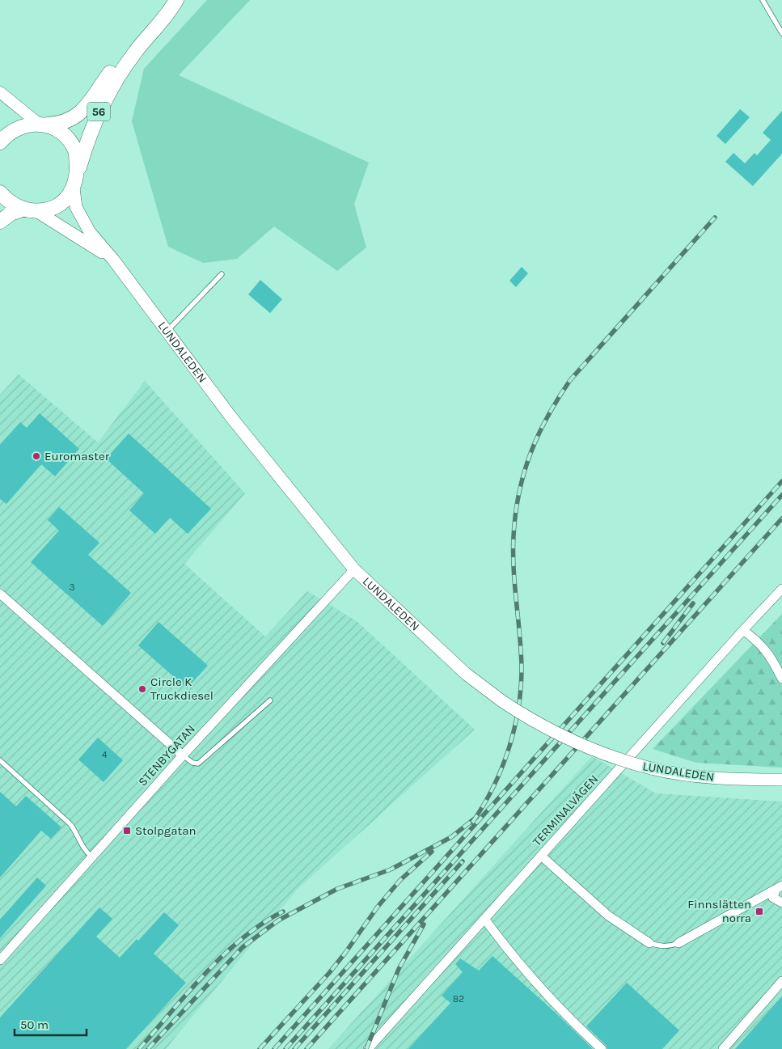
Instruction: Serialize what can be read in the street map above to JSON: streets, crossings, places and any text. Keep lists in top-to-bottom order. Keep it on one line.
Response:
{"streets":{"highway":["56"],"main road":["LUNDALEDEN"],"street":["STENBYGATAN","TERMINALVÄGEN"]},"crossings":[["56","LUNDALEDEN"],["LUNDALEDEN","STENBYGATAN"]],"places":{"other":["Euromaster","Circle K Truckdiesel"],"transit":["Stolpgatan","Finnslätten norra"]},"house_numbers":["3","4","82"],"scale_bar":"50 m"}
